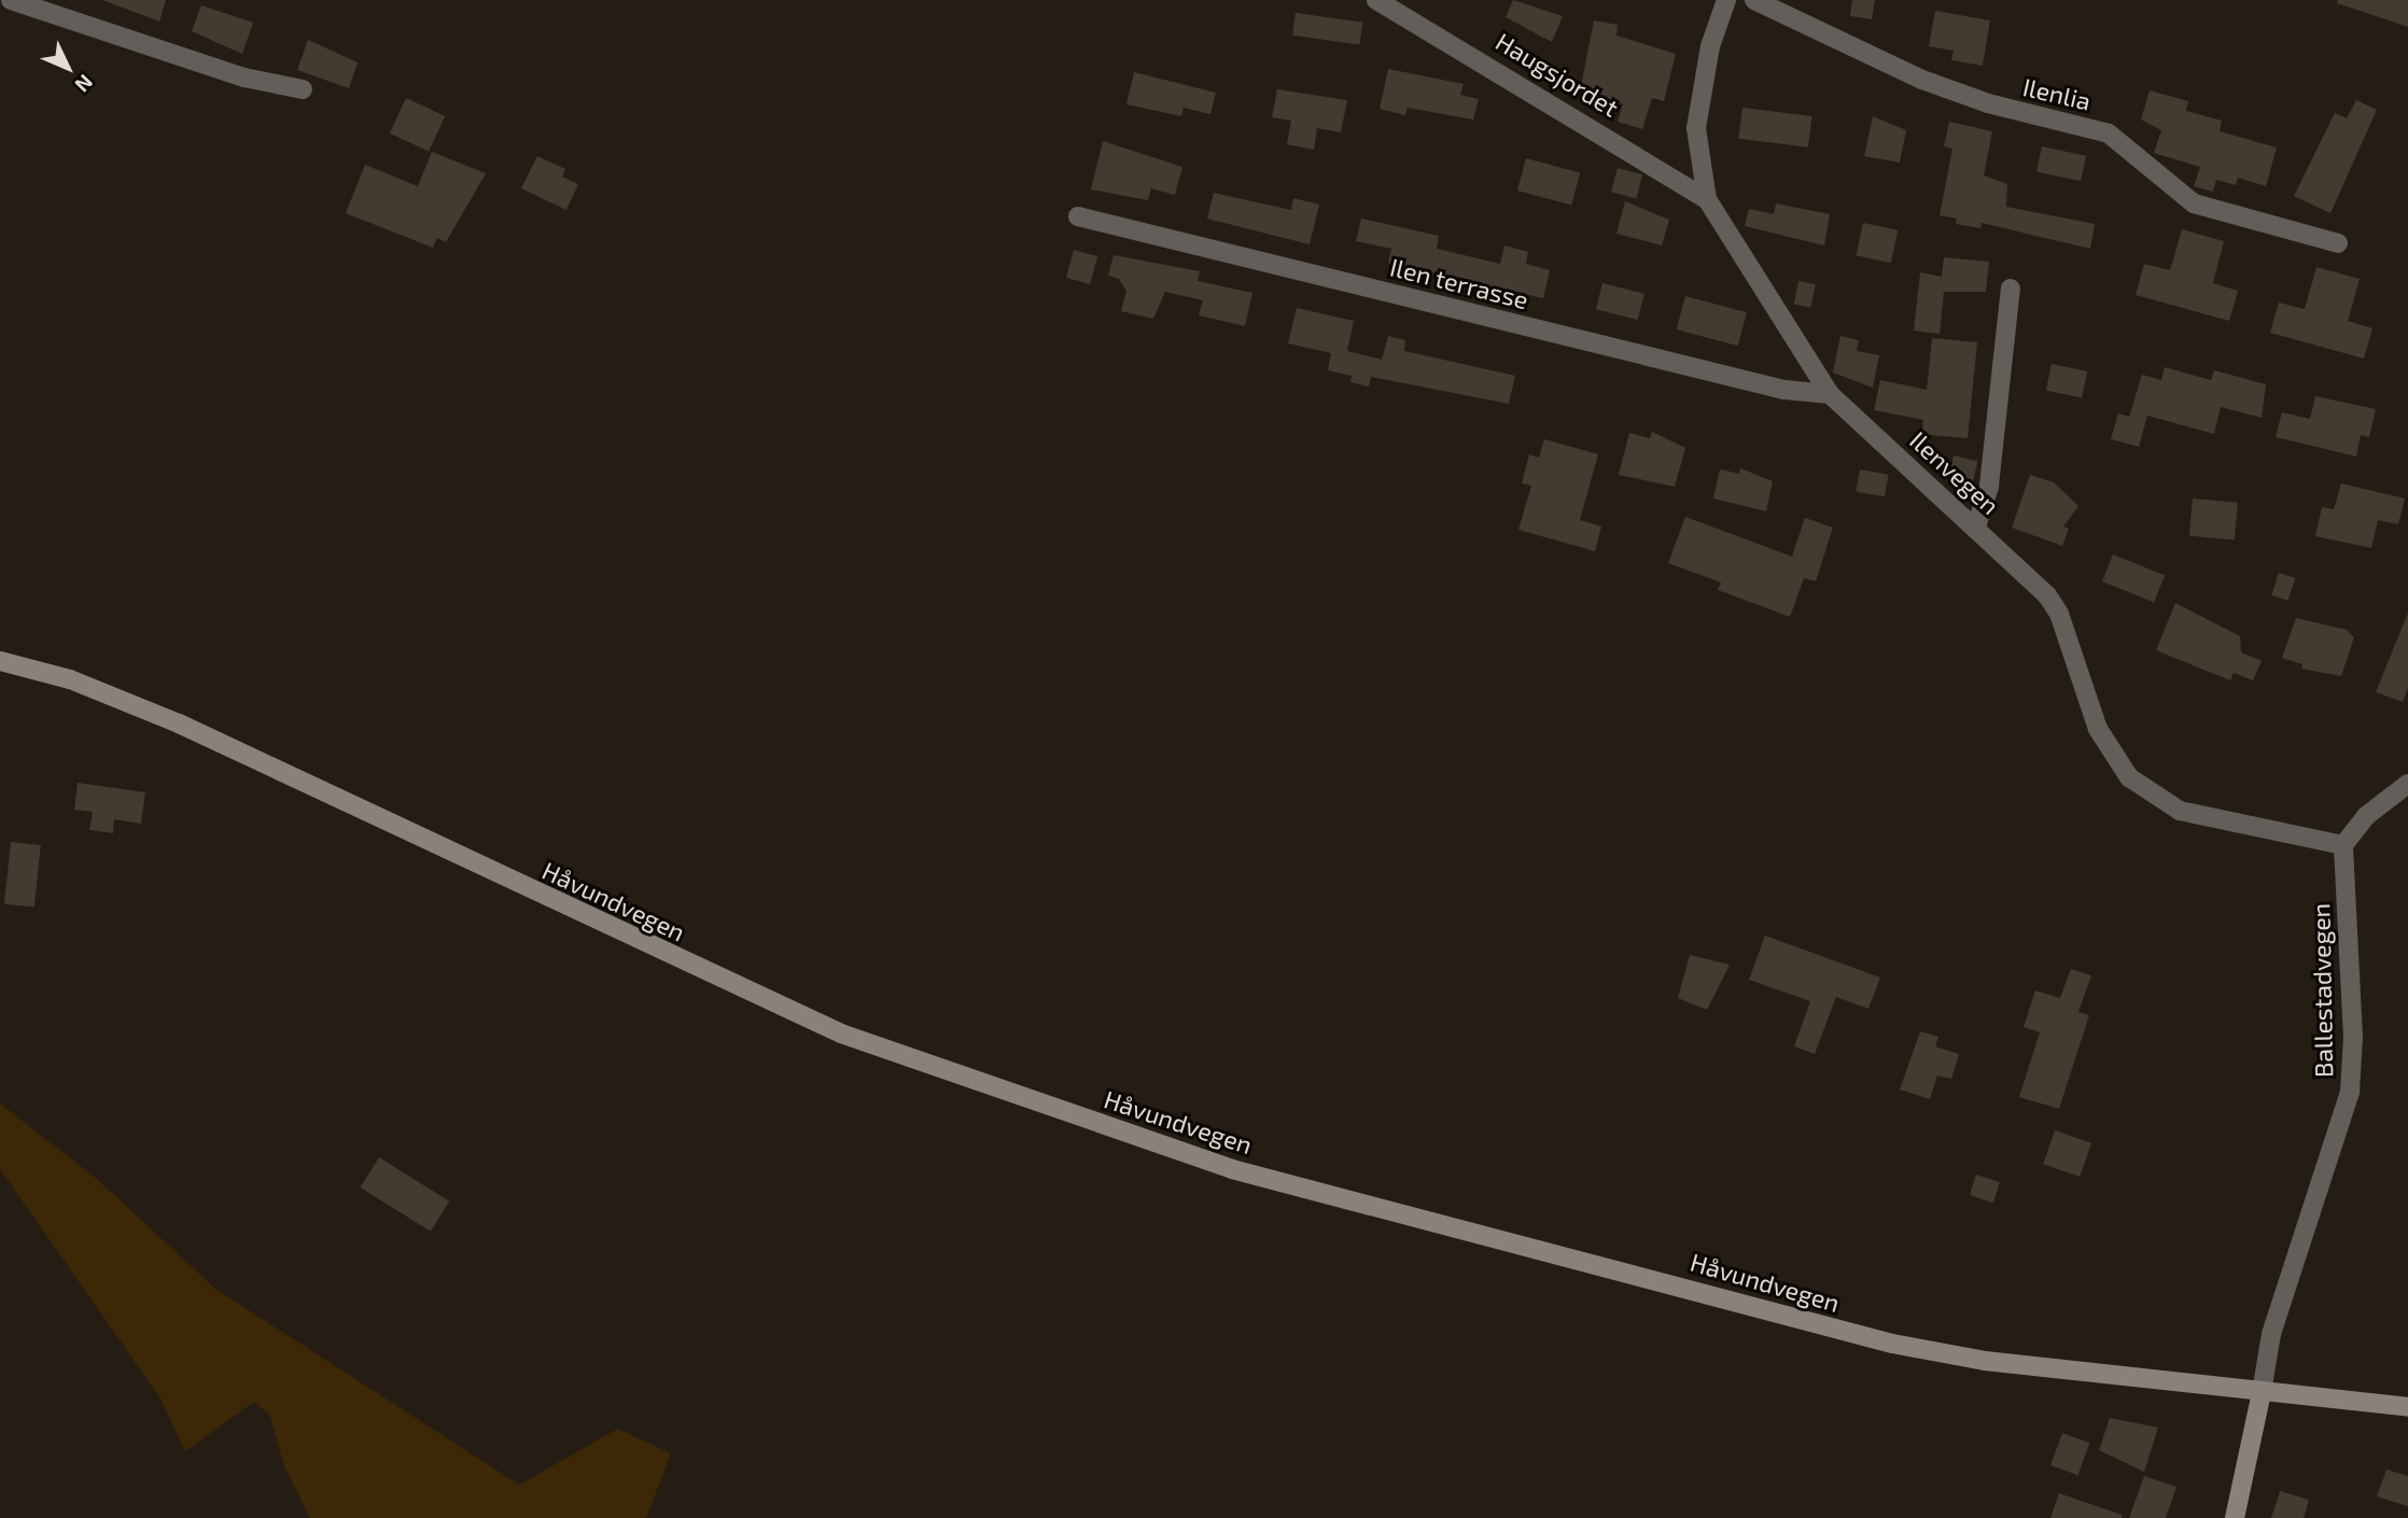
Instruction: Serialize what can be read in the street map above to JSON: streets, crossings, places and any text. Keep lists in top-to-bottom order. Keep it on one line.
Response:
{"streets":{"main road":["Håvundvegen"],"street":["Haugsjordet","Ilenlia","Ilen terrasse","Ilenvegen","Ballestadvegen"]},"crossings":[["Haugsjordet","Ilenvegen"],["Ilen terrasse","Ilenvegen"],["Ilenvegen","Ballestadvegen"],["Håvundvegen","Ballestadvegen"]],"north":"bottom right"}
